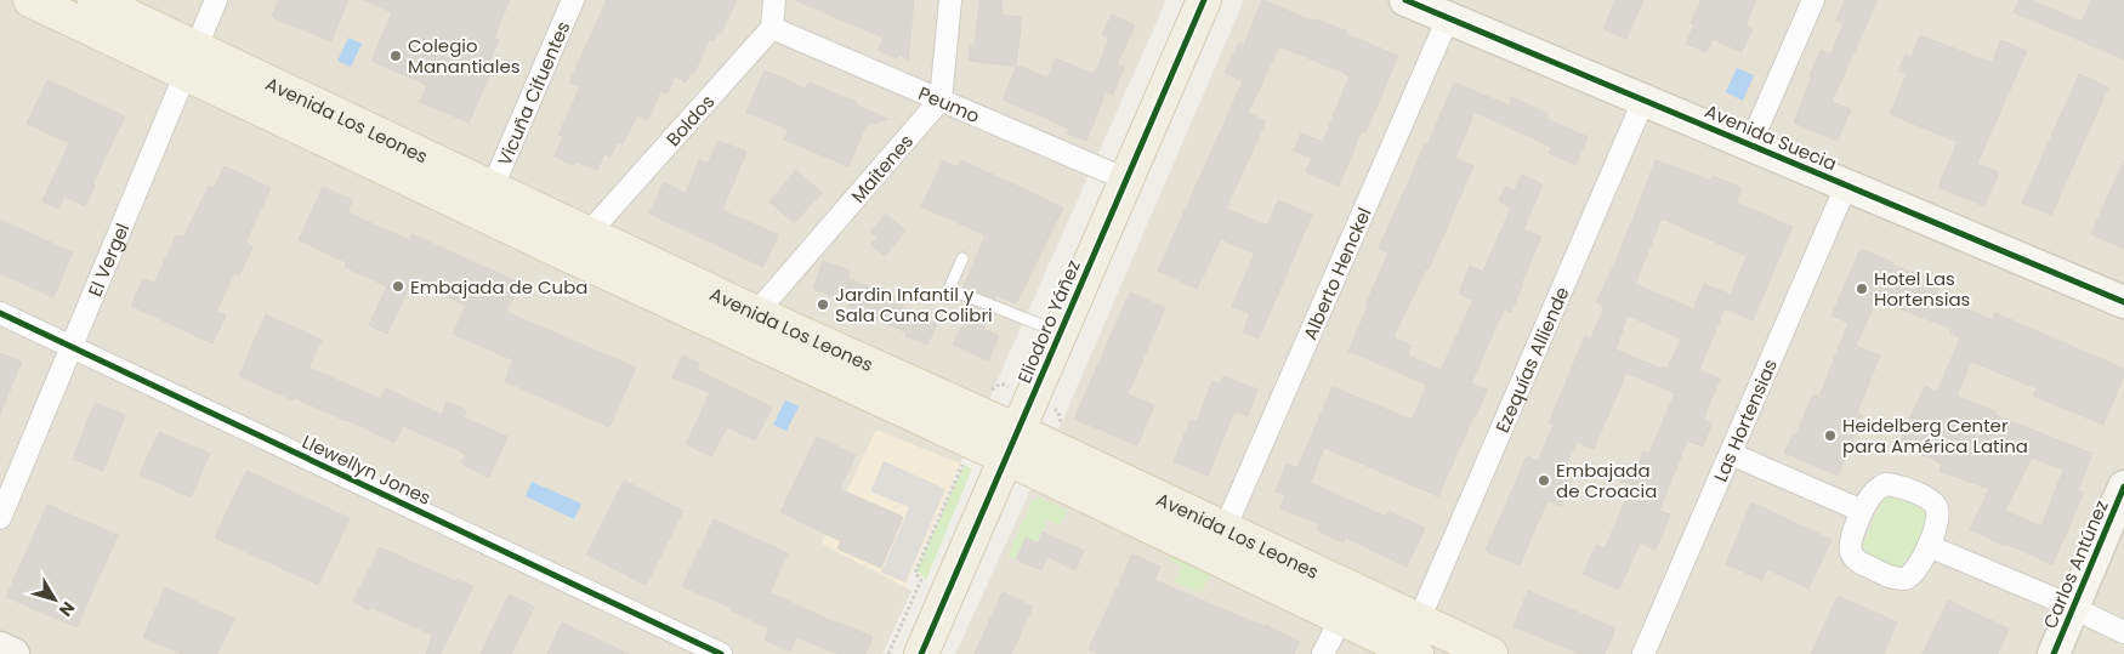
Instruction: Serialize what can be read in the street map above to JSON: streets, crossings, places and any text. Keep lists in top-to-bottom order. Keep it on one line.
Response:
{"streets":{"main road":["Avenida Los Leones","Eliodoro Yáñez"],"street":["Vicuña Cifuentes","Peumo","Boldos","Avenida Suecia","Maitenes","El Vergel","Alberto Henckel","Ezequías Alliende","Las Hortensias","Llewellyn Jones","Carlos Antúnez"]},"crossings":[["Vicuña Cifuentes","Avenida Los Leones"],["Peumo","Boldos"],["Peumo","Maitenes"],["Peumo","Eliodoro Yáñez"],["Avenida Los Leones","Boldos"],["Avenida Los Leones","Maitenes"],["Avenida Los Leones","El Vergel"],["Avenida Los Leones","Alberto Henckel"],["Avenida Los Leones","Eliodoro Yáñez"],["Avenida Los Leones","Ezequías Alliende"],["Avenida Suecia","Alberto Henckel"],["Avenida Suecia","Ezequías Alliende"],["Avenida Suecia","Las Hortensias"],["El Vergel","Llewellyn Jones"]],"places":["Colegio Manantiales","Embajada de Cuba","Hotel Las Hortensias","Jardin Infantil y Sala Cuna Colibri","Heidelberg Center para América Latina","Embajada de Croacia"],"north":"bottom right"}
